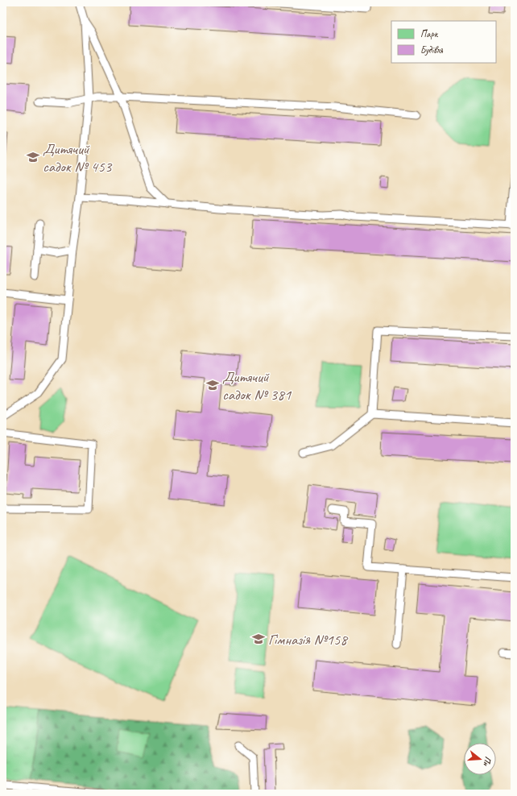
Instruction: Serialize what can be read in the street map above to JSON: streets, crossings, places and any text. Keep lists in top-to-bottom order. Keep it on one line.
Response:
{"places":{"school or university":["Дитячий садок № 453","Дитячий садок № 381","Гімназія №158"]},"legend":["Парк","Будівля"],"north":"right"}
